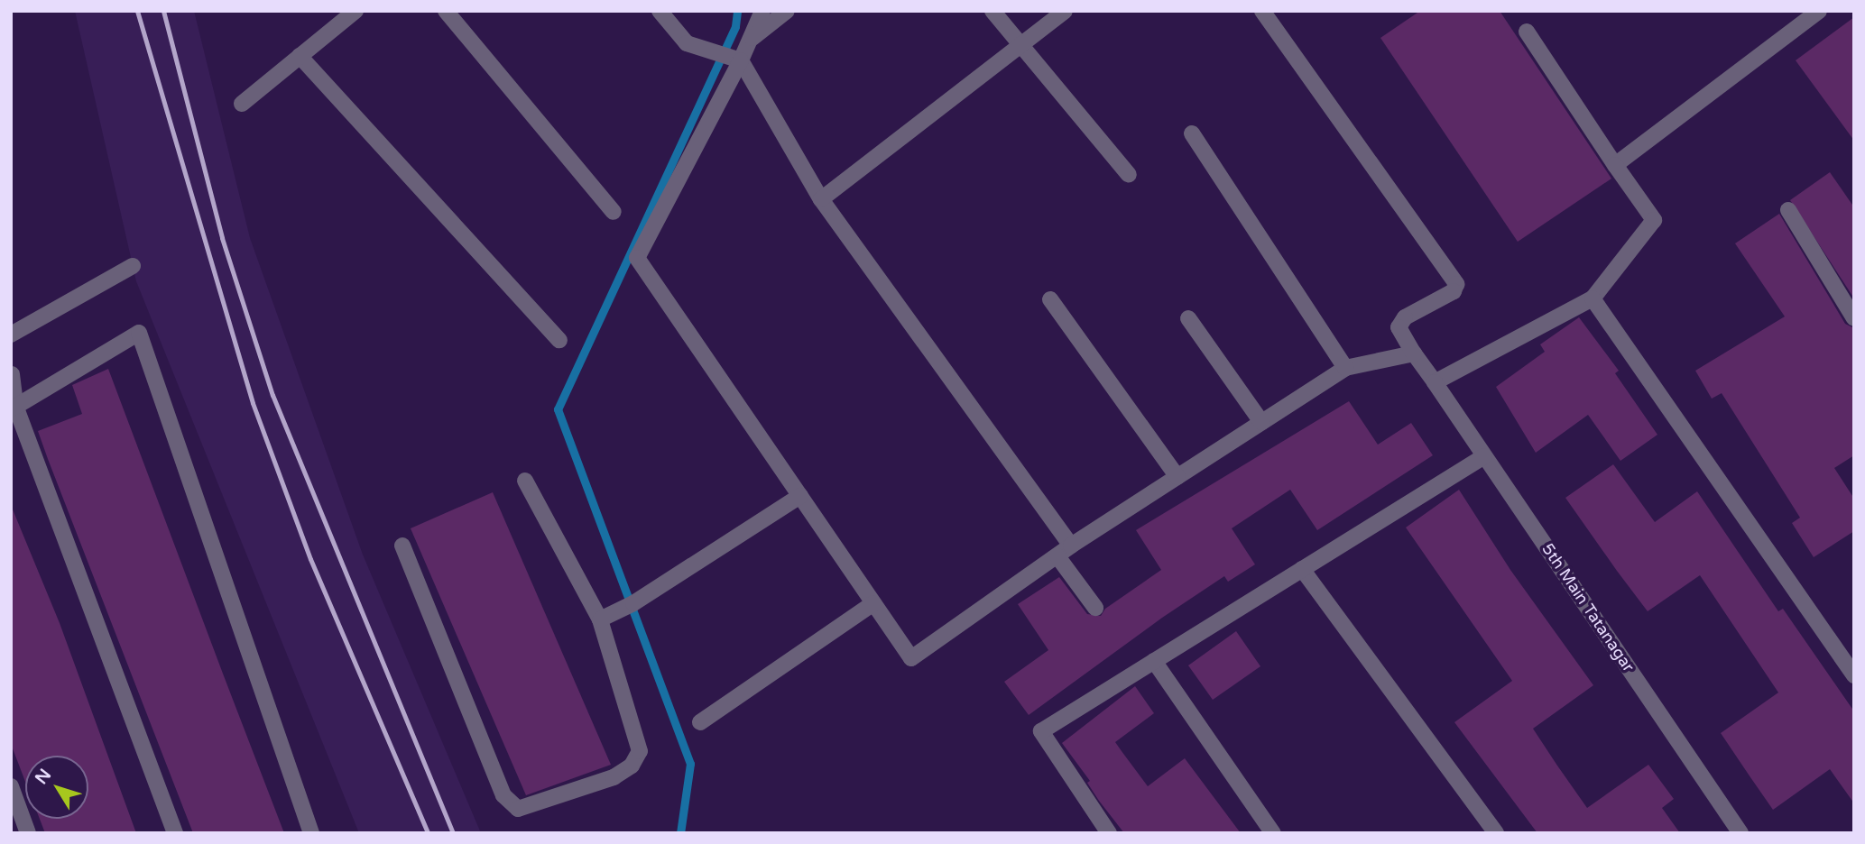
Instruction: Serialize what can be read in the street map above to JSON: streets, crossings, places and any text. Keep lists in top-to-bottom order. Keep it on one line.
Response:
{"streets":{"street":["5th Main Tatanagar"]},"north":"top left"}
